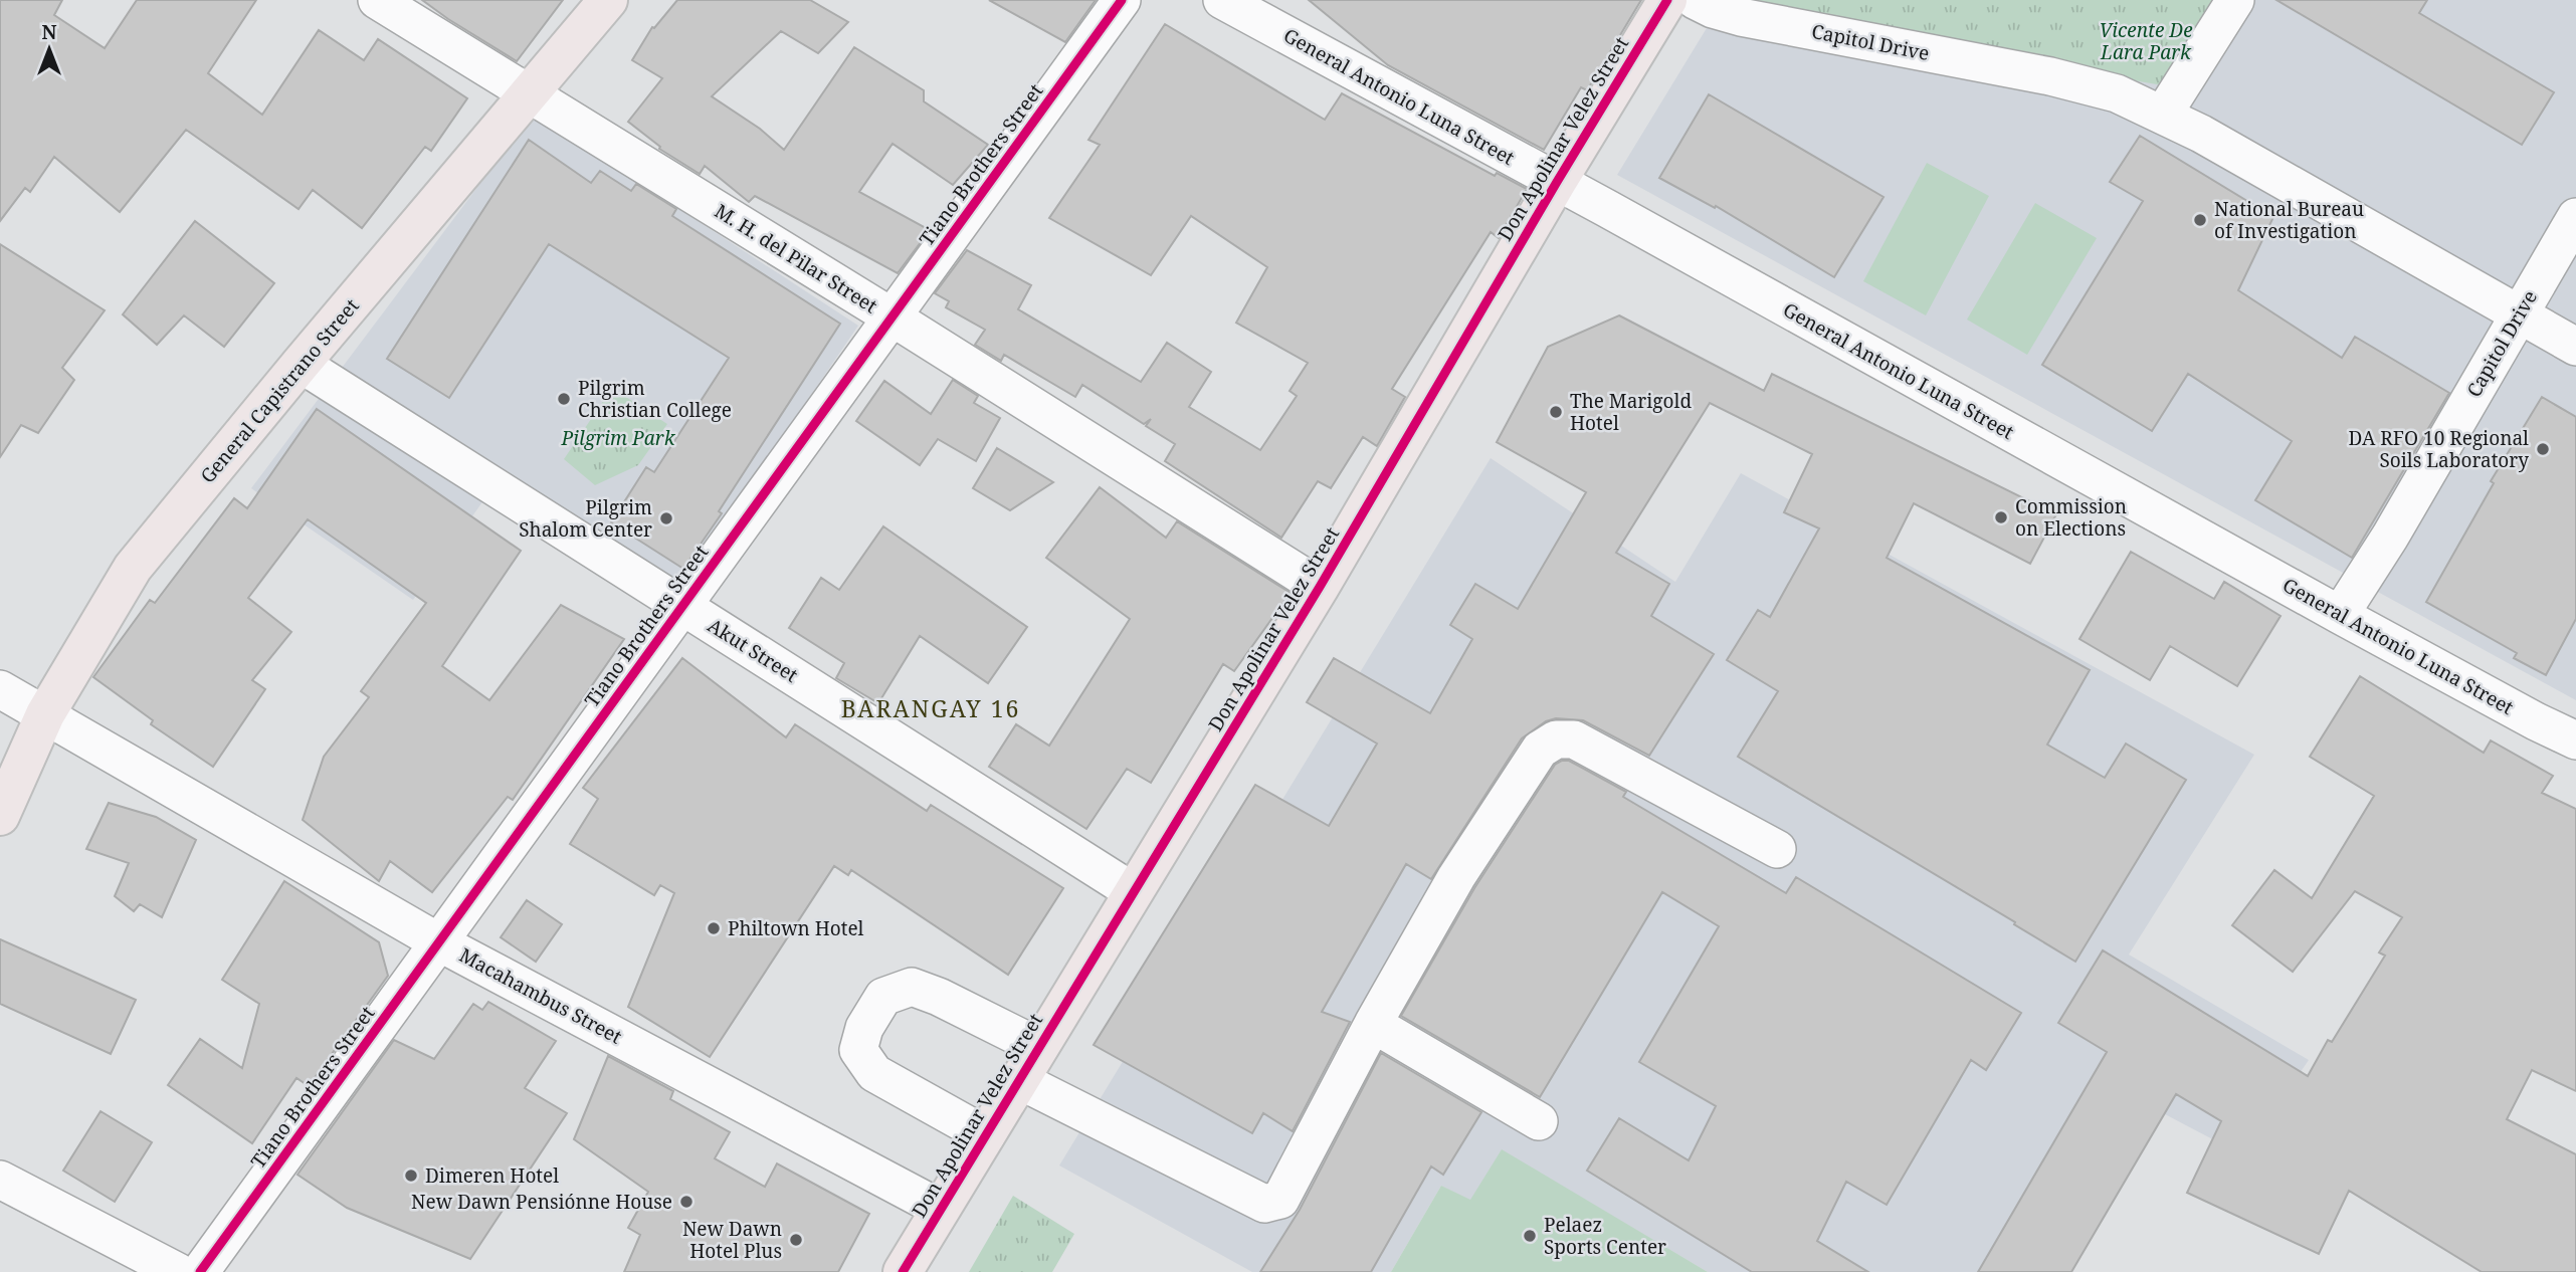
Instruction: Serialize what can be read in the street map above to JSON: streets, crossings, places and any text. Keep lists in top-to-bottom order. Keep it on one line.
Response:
{"streets":{"main road":["Don Apolinar Velez Street","General Capistrano Street"],"street":["Capitol Drive","General Antonio Luna Street","Tiano Brothers Street","M. H. del Pilar Street","Akut Street","Macahambus Street"]},"crossings":[["Capitol Drive","General Antonio Luna Street"],["General Antonio Luna Street","Don Apolinar Velez Street"],["Don Apolinar Velez Street","M. H. del Pilar Street"],["Don Apolinar Velez Street","Akut Street"],["Don Apolinar Velez Street","Macahambus Street"],["Tiano Brothers Street","M. H. del Pilar Street"],["Tiano Brothers Street","Akut Street"],["Tiano Brothers Street","Macahambus Street"],["M. H. del Pilar Street","General Capistrano Street"],["General Capistrano Street","Akut Street"],["General Capistrano Street","Macahambus Street"]],"districts":["BARANGAY 16"],"parks":["Vicente De Lara Park","Pilgrim Park"],"places":["National Bureau of Investigation","Pilgrim Christian College","The Marigold Hotel","DA RFO 10 Regional Soils Laboratory","Commission on Elections","Pilgrim Shalom Center","Philtown Hotel","Dimeren Hotel","New Dawn Pensiónne House","Pelaez Sports Center","New Dawn Hotel Plus"],"north":"top"}
